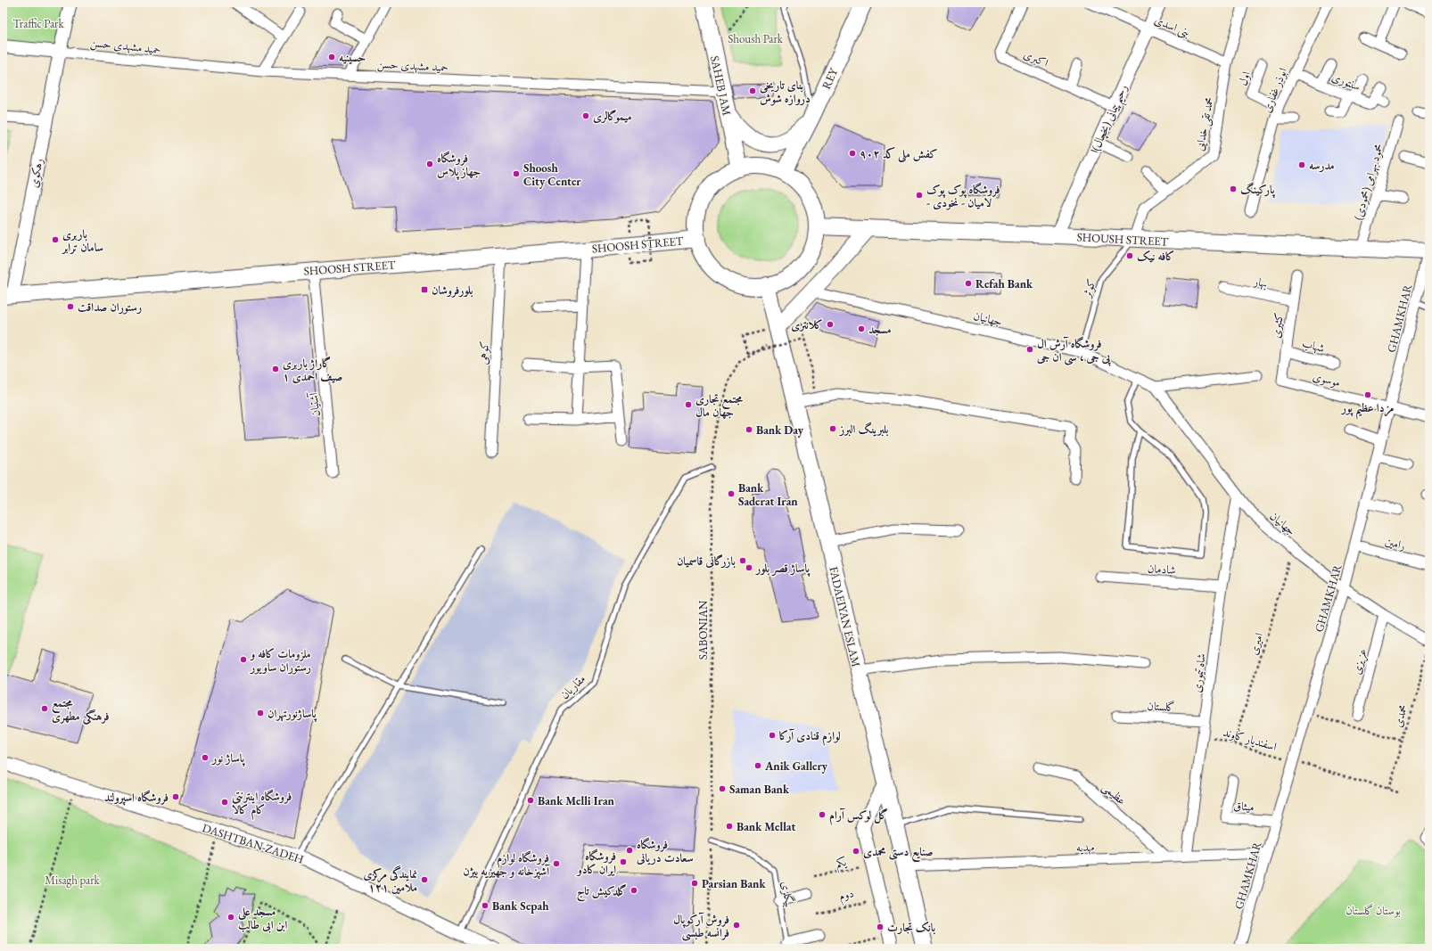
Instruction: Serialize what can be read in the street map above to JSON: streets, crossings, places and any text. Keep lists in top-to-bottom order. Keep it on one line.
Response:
{"streets":{"main road":["REY","SAHEB JAM","SHOUSH STREET","SHOOSH STREET","FADAEIYAN ESLAM"],"street":["بنی اسدی","حمید مشهدی حسن","اکبری","اول","سنتوری","ابوذر غفاری","رحیم پیمانی (یخچال)ا","محمد تقی خدایی","رهکوی","محمود بهرامی (محمودی)","بهار","جهانیان","GHAMKHAR","کثیری","شهاب","کوهی","موسوی","آشتیان","رامین","شادمان","عزیزی","شاه تیموری","گلستان","عظیمی","میثاق","DASHTBAN-ZADEH","مهدیه"],"lane":["کوثر","مقاریان","بیگلری"],"path":["SABONIAN","امیری","محمدی","اسفندیار کاوند","یکم","دوم"]},"crossings":[["بنی اسدی","رحیم پیمانی (یخچال)ا"],["بنی اسدی","محمد تقی خدایی"],["حمید مشهدی حسن","SAHEB JAM"],["حمید مشهدی حسن","رهکوی"],["اکبری","رحیم پیمانی (یخچال)ا"],["REY","SAHEB JAM"],["REY","SHOUSH STREET"],["REY","SHOOSH STREET"],["REY","FADAEIYAN ESLAM"],["اول","ابوذر غفاری"],["سنتوری","ابوذر غفاری"],["SAHEB JAM","SHOUSH STREET"],["SAHEB JAM","SHOOSH STREET"],["SAHEB JAM","FADAEIYAN ESLAM"],["رحیم پیمانی (یخچال)ا","SHOUSH STREET"],["محمد تقی خدایی","SHOUSH STREET"],["محمد تقی خدایی","کوثر"],["رهکوی","SHOOSH STREET"],["محمود بهرامی (محمودی)","SHOUSH STREET"],["SHOUSH STREET","SHOOSH STREET"],["SHOUSH STREET","کوثر"],["SHOUSH STREET","GHAMKHAR"],["SHOUSH STREET","FADAEIYAN ESLAM"],["SHOOSH STREET","کوهی"],["SHOOSH STREET","آشتیان"],["SHOOSH STREET","FADAEIYAN ESLAM"],["بهار","کثیری"],["کوثر","جهانیان"],["جهانیان","GHAMKHAR"],["جهانیان","امیری"],["جهانیان","عزیزی"],["جهانیان","شاه تیموری"],["GHAMKHAR","موسوی"],["GHAMKHAR","رامین"],["GHAMKHAR","اسفندیار کاوند"],["GHAMKHAR","میثاق"],["GHAMKHAR","مهدیه"],["کثیری","شهاب"],["کثیری","موسوی"],["شادمان","شاه تیموری"],["FADAEIYAN ESLAM","SABONIAN"],["FADAEIYAN ESLAM","مهدیه"],["SABONIAN","مقاریان"],["SABONIAN","بیگلری"],["امیری","اسفندیار کاوند"],["شاه تیموری","گلستان"],["شاه تیموری","اسفندیار کاوند"],["شاه تیموری","مهدیه"],["مقاریان","DASHTBAN-ZADEH"],["عظیمی","مهدیه"]],"parks":["Traffic Park","Shoush Park","Misagh park","بوستان گلستان"],"places":{"other":["حسینیه","بنای تاریخی دروازه شوش","میموگالری","کفش ملی کد ۹۰۲","فروشگاه جهاز پلاس","مدرسه","Shoosh City Center","پارکینگ","فروشگاه پوک پوک - لاميان - نخودی","باربری سامان ترابر","کافه نیک","Refah Bank","رستوران صداقت","کلانتری","مسجد","فروشگاه آرش ال پی جی ، سی ان جی","گاراژ باربری صیف احمدی ۱","مزدا عظیم پور","مجتمع تجاری جهان مال","بلبرینگ البرز","Bank Day","Bank Saderat Iran","بازرگانی قاسمیان","پاساژ قصر بلور","ملزومات کافه و رستوران ساویور","مجتمع فرهنگی مطهری","پاساژنورتهران","لوازم قنادی آرکا","پاساژ نور","Anik Gallery","Saman Bank","فروشگاه اسپرولند","Bank Melli Iran","فروشگاه اینترنتی کام کالا","گل لوکس آرام","Bank Mellat","فروشگاه سعادت دریانی","صنایع دستی محمدی","فروشگاه ایران کادو","فروشگاه لوازم آشپزخانه و جهیزیه بیژن","نمایندگی مرکزی ملامین ۱۲۱","Parsian Bank","گلدکیش تاج","Bank Sepah","مسجد علی ابن ابی طالب","فروش آرکوپال فرانسه طبسی","بانک تجارت"],"transit":["بلورفروشان"]}}
